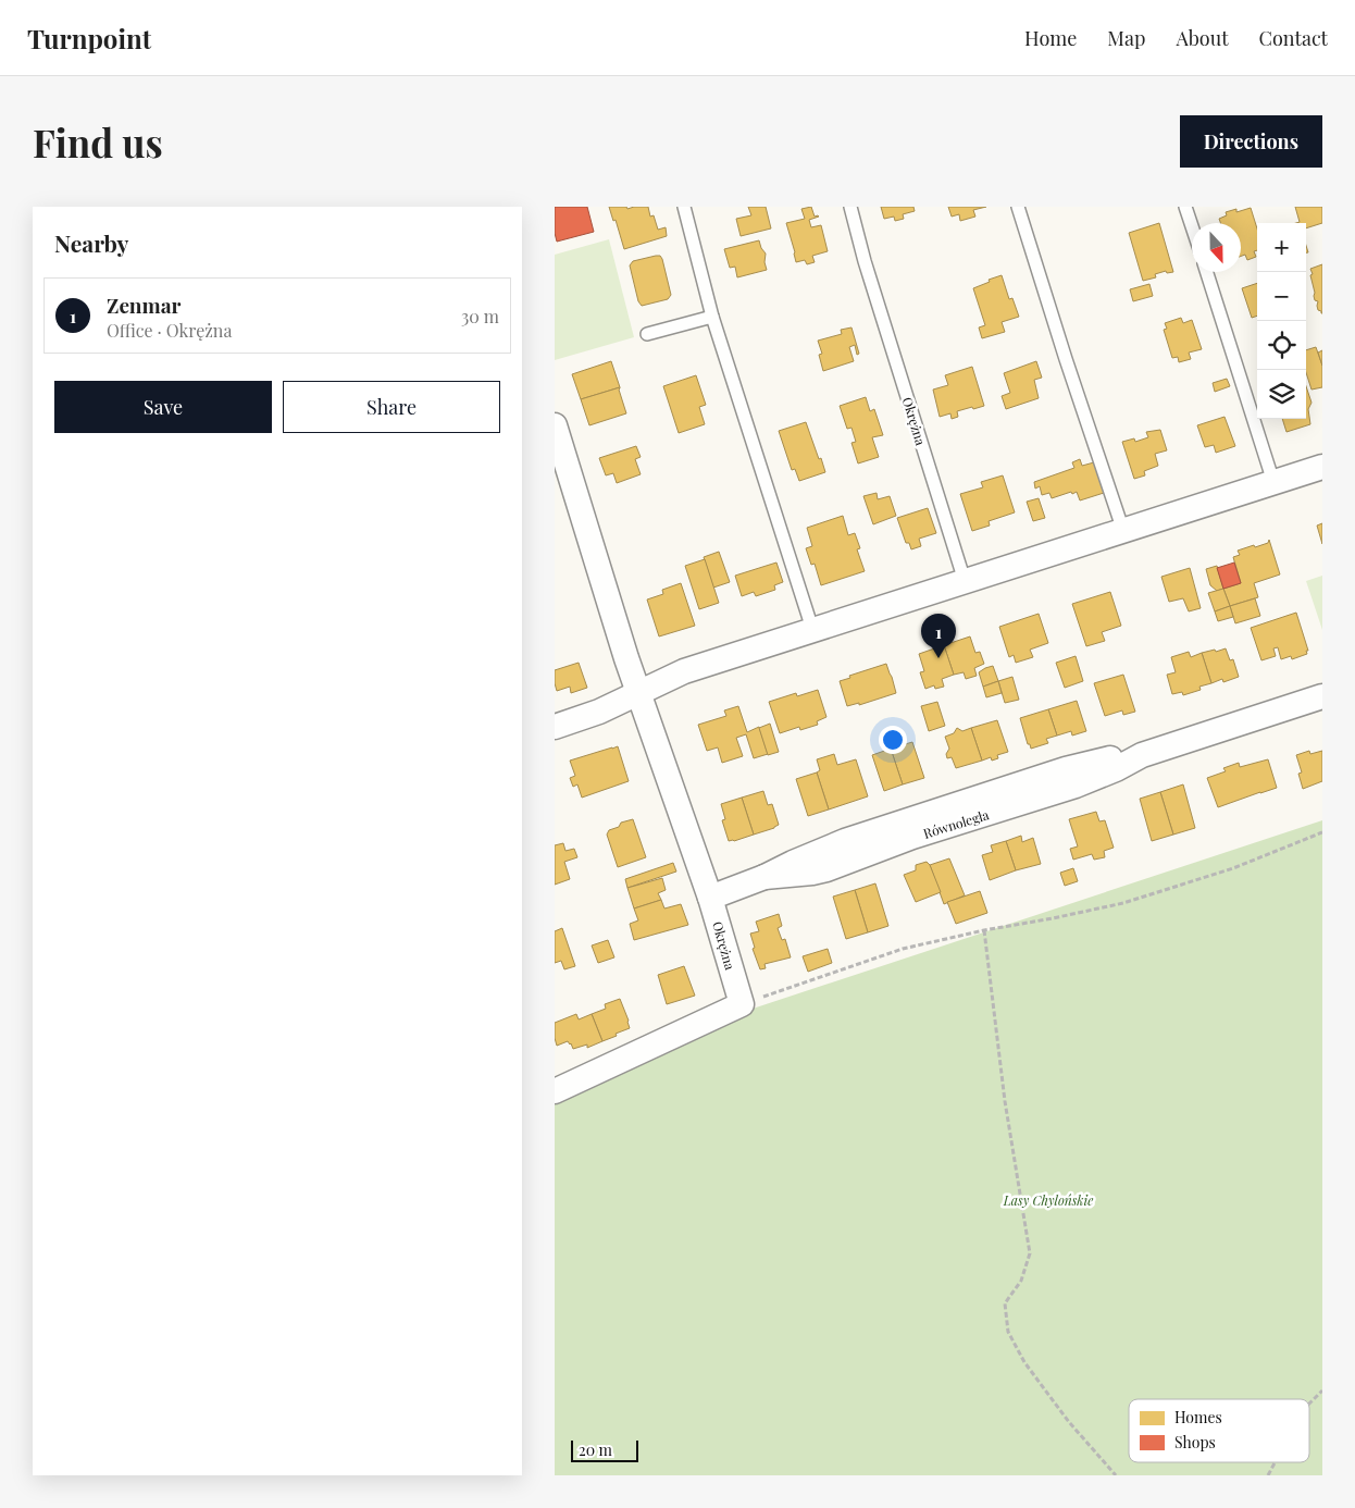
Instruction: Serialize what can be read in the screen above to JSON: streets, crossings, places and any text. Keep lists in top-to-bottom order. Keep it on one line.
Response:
{"streets":{"street":["Okrężna","Równoległa"]},"crossings":[["Okrężna","Równoległa"]],"parks":["Lasy Chylońskie"],"legend":["Homes","Shops"],"scale_bar":"20 m","north":"bottom","page":{"header":"Turnpoint","nav":["Home","Map","About","Contact"],"buttons":["Directions",["Save","Share"]],"title":"Find us","heading":"Nearby","map_buttons":["+","−"],"list":[{"mark":"1","name":"Zenmar","note":"Office · Okrężna","value":"30 m"}],"pins":"1","scale":"20 m"}}
